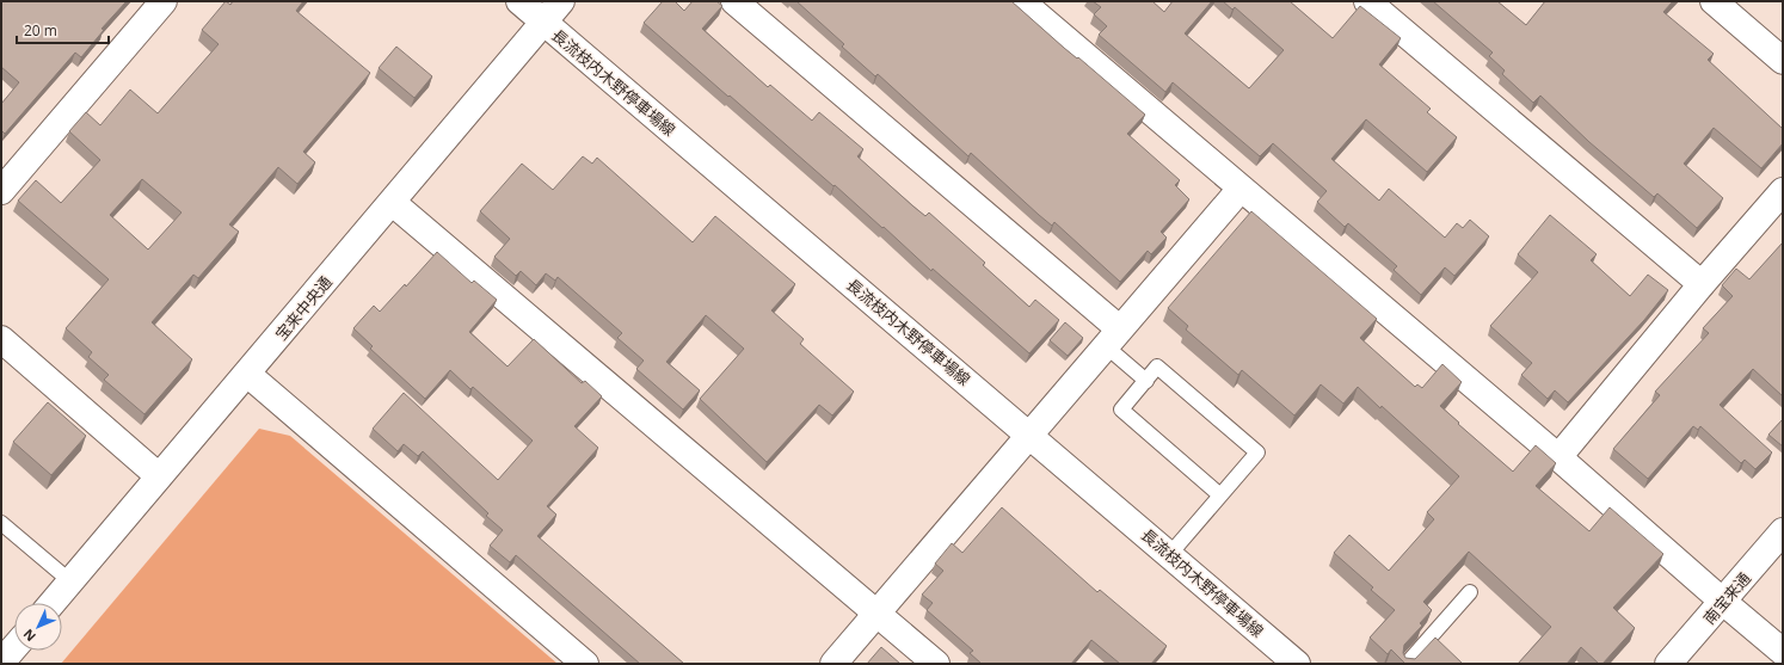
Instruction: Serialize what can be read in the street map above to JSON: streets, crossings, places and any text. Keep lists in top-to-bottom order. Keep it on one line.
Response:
{"streets":{"street":["長流枝内木野停車場線","宝来中央通","南宝来通"]},"crossings":[["長流枝内木野停車場線","宝来中央通"]],"scale_bar":"20 m","north":"bottom left"}
